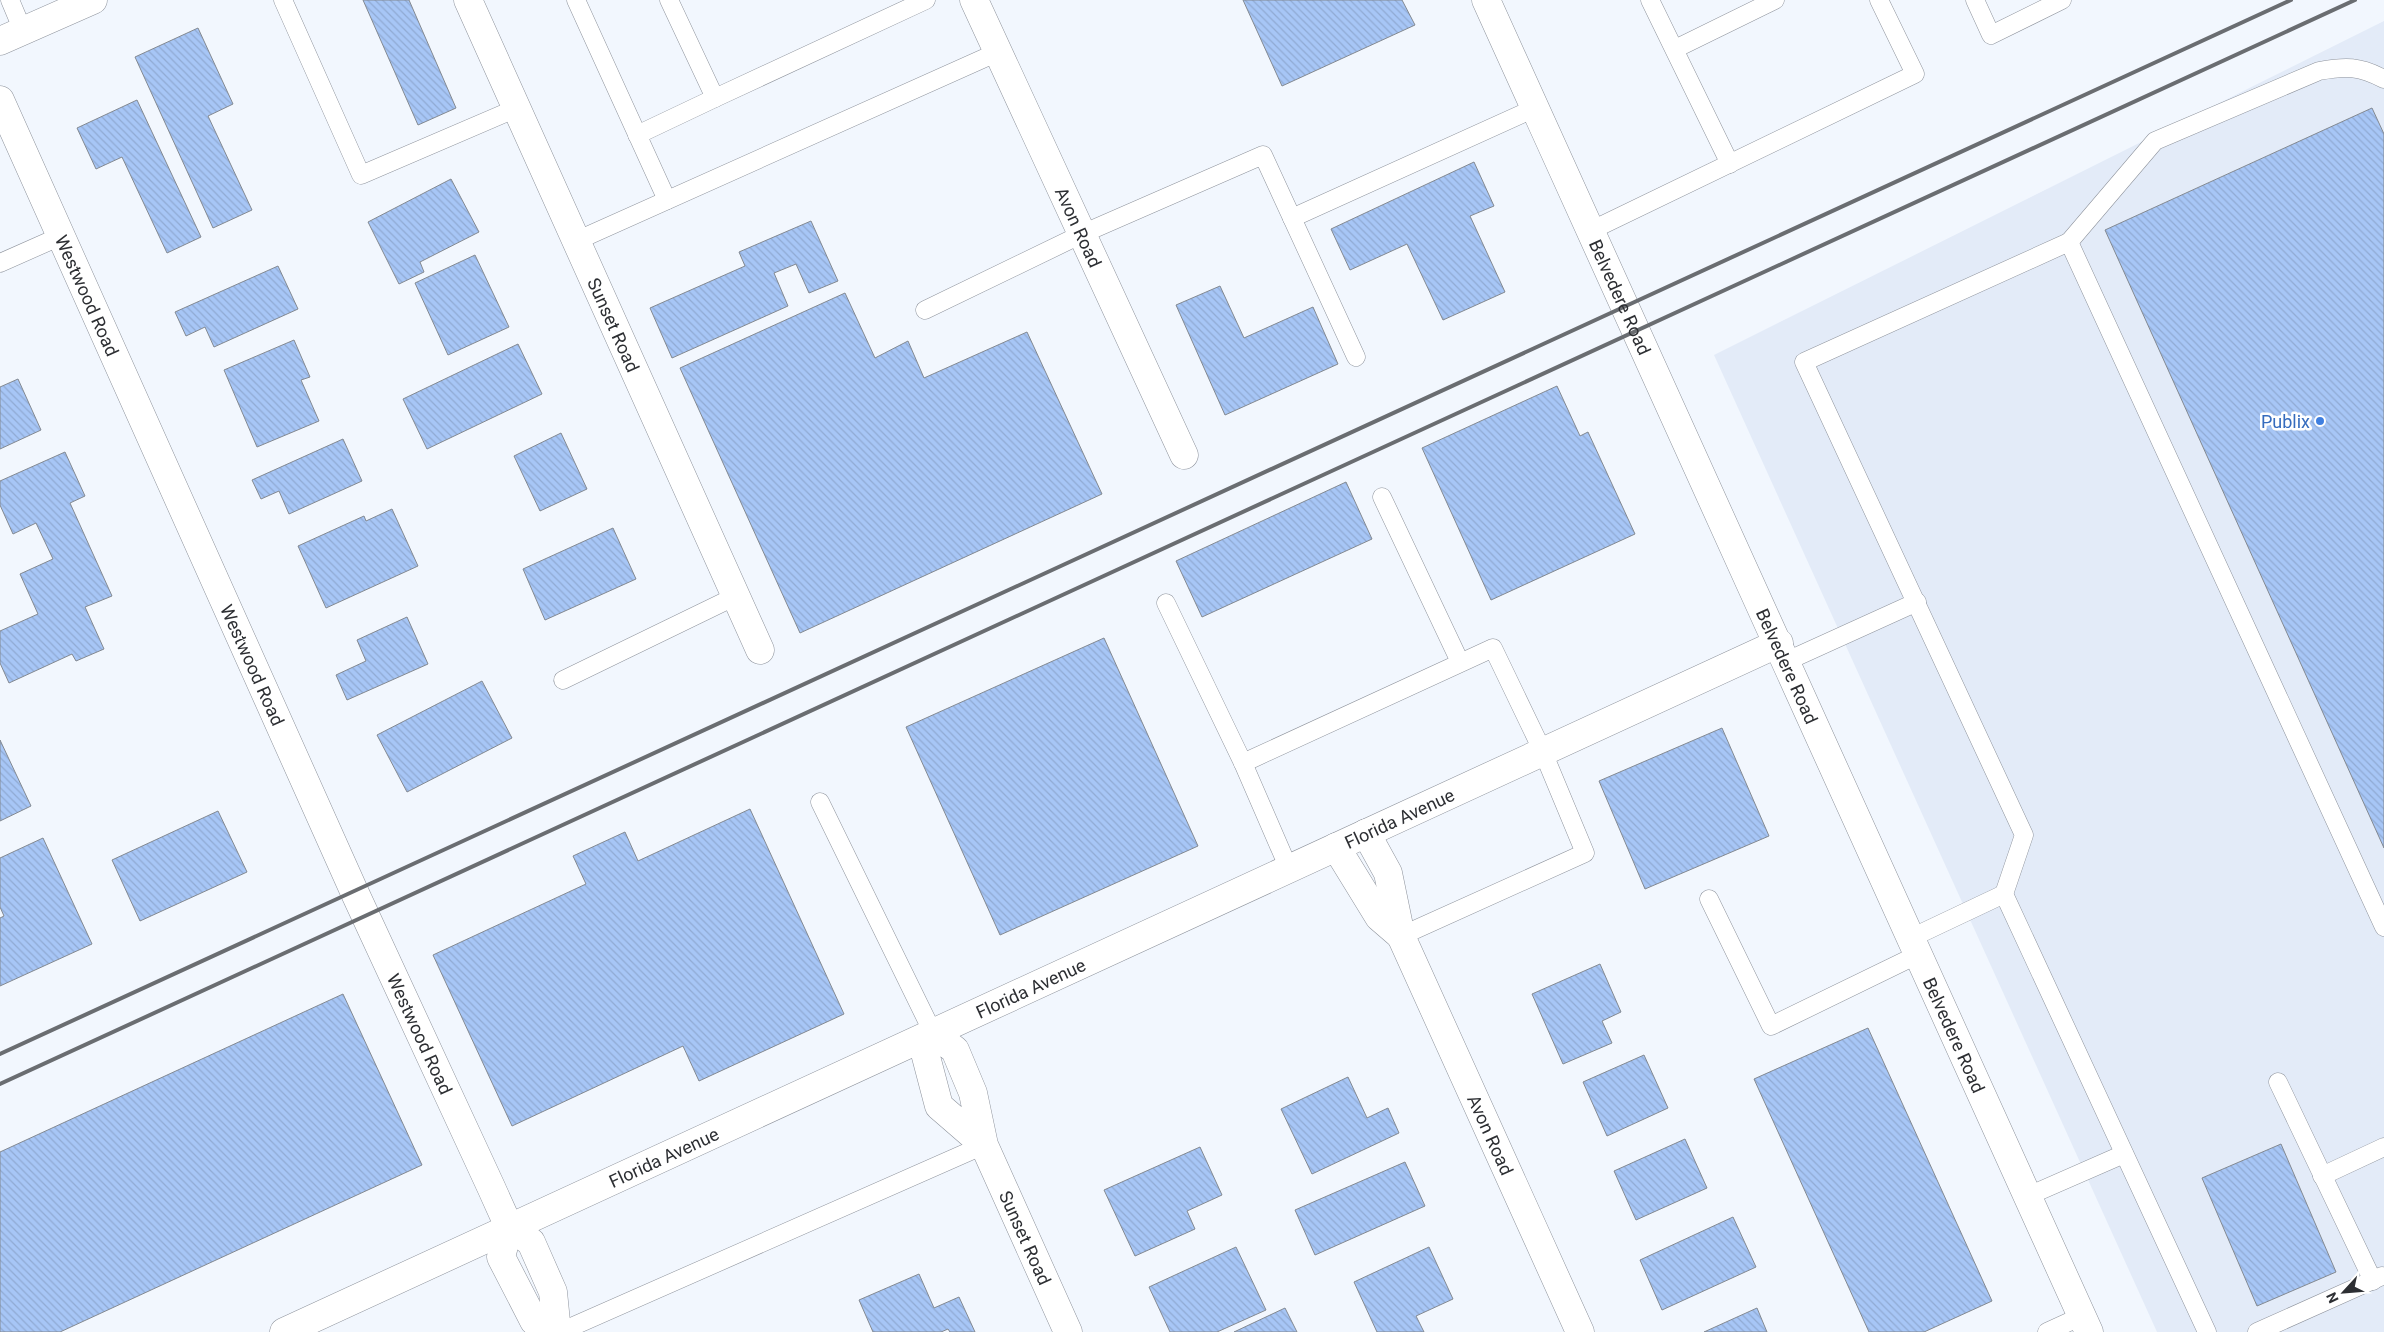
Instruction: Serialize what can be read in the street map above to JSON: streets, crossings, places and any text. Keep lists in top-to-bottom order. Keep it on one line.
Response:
{"streets":{"street":["Avon Road","Westwood Road","Belvedere Road","Sunset Road","Florida Avenue"]},"crossings":[["Avon Road","Florida Avenue"],["Westwood Road","Florida Avenue"],["Belvedere Road","Florida Avenue"],["Sunset Road","Florida Avenue"]],"places":["Publix"],"north":"bottom left"}
